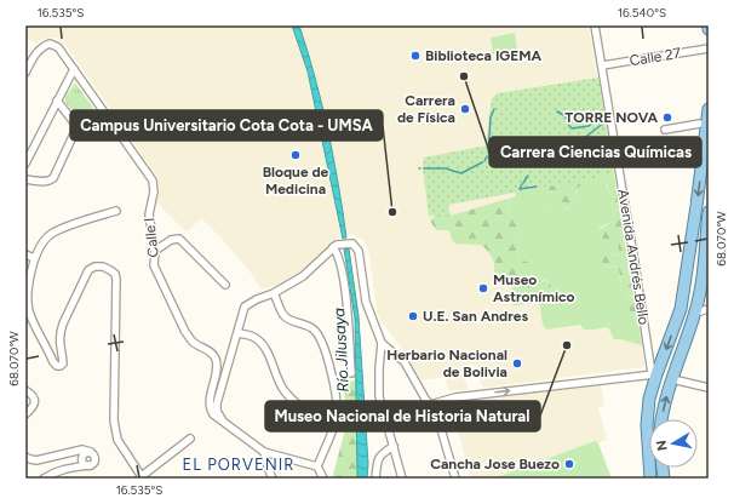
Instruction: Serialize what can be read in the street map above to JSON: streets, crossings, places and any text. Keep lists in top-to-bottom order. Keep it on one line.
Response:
{"streets":{"street":["Calle 27","Calle I","Avenida Andrés Bello"]},"crossings":[["Calle 27","Avenida Andrés Bello"]],"districts":["EL PORVENIR"],"water":["Río Jilusaya"],"places":["Biblioteca IGEMA","Carrera Ciencias Químicas","Carrera de Física","TORRE NOVA","Bloque de Medicina","Campus Universitario Cota Cota - UMSA","Museo Astronímico","U.E. San Andres","Museo Nacional de Historia Natural","Herbario Nacional de Bolivia","Cancha Jose Buezo"],"north":"left","coordinates":["16.535°S","16.540°S","68.070°W"]}
